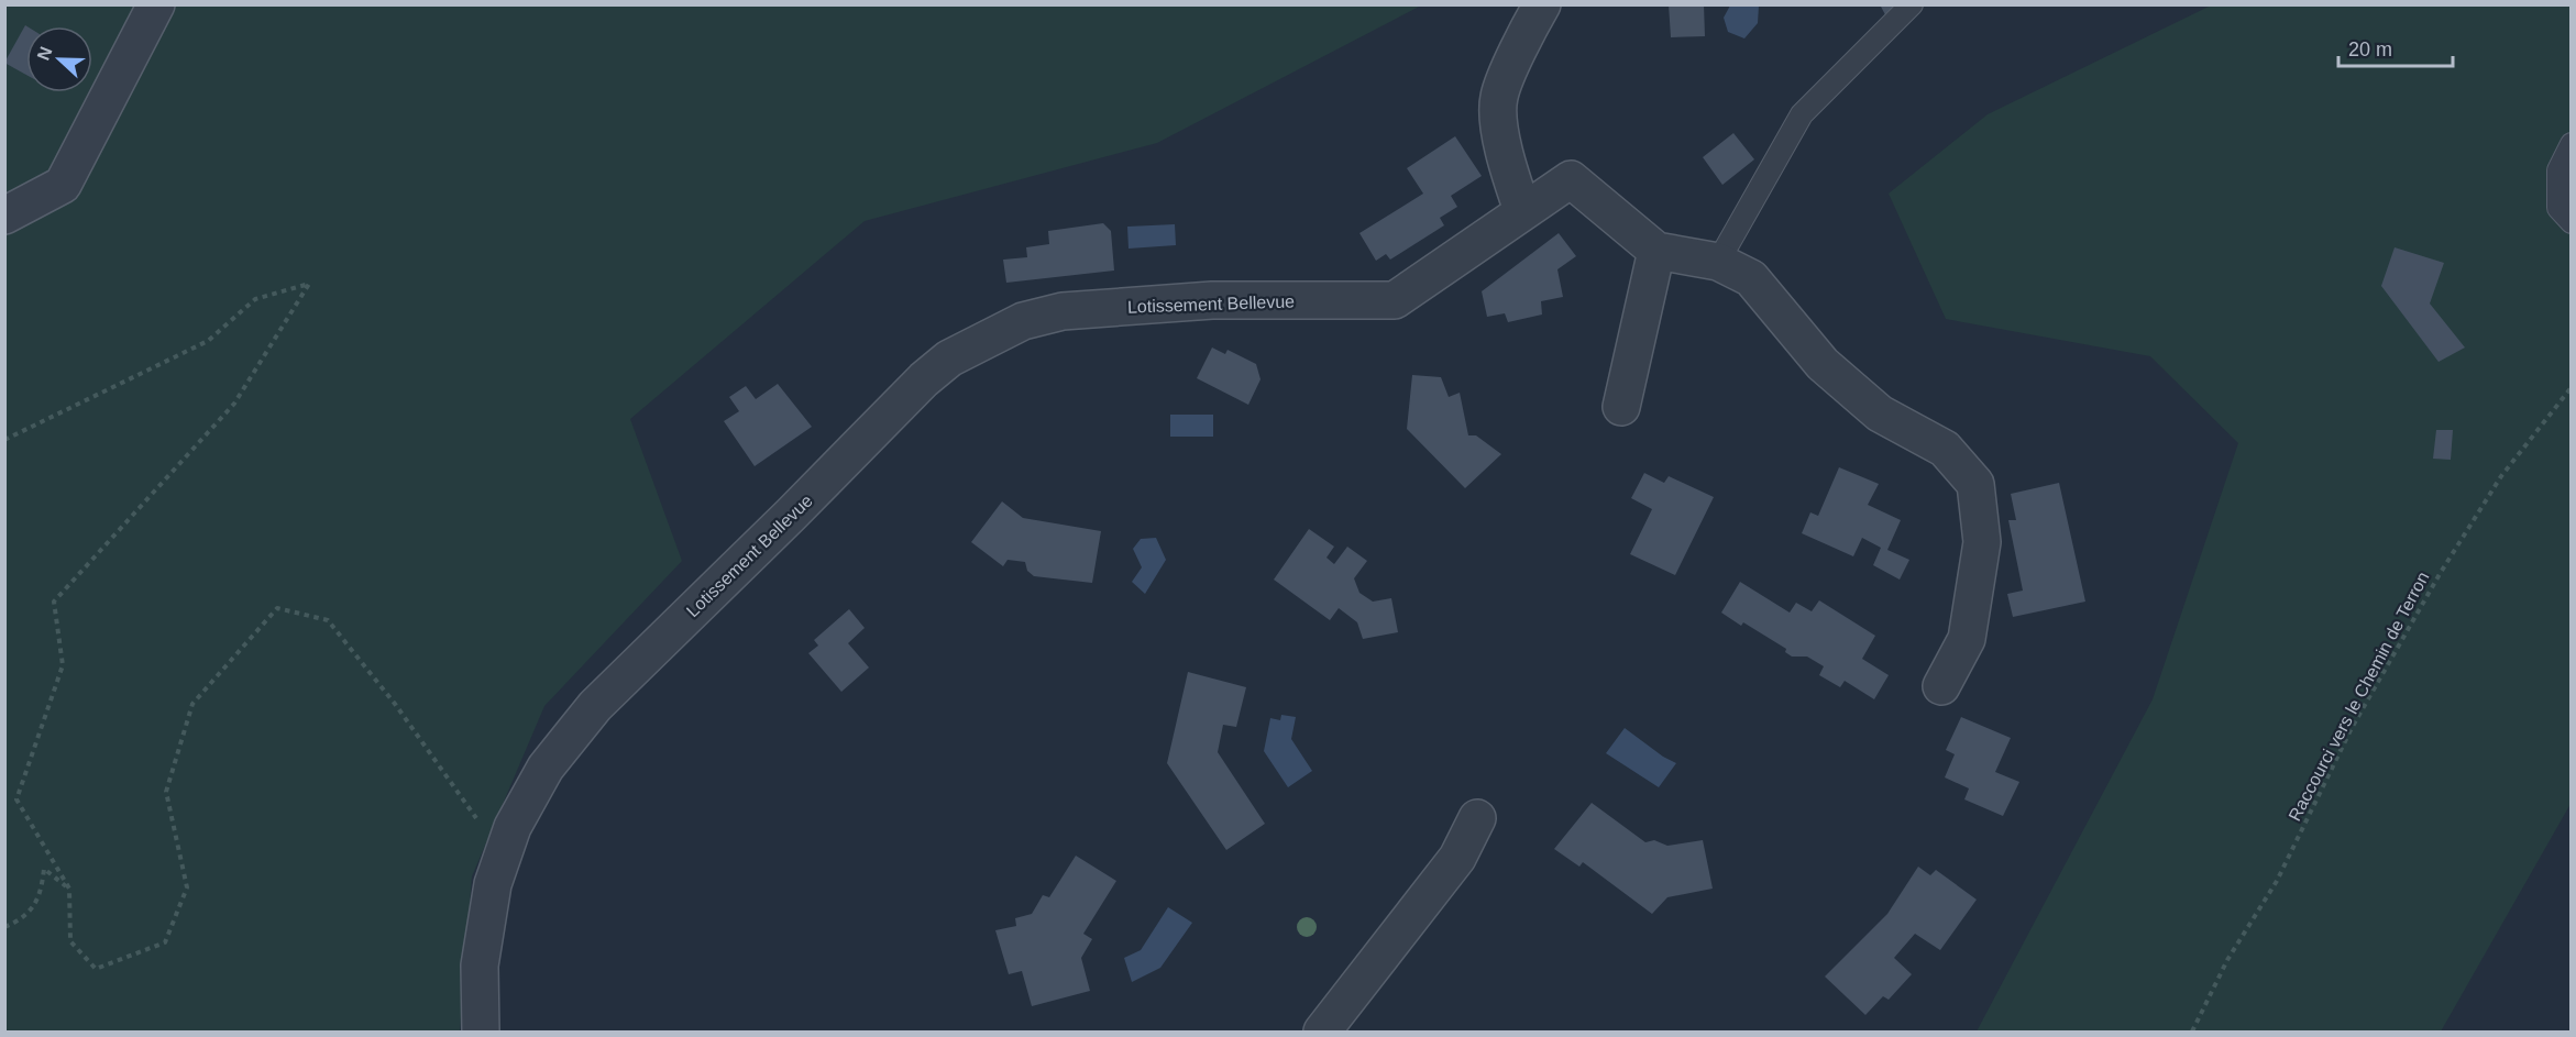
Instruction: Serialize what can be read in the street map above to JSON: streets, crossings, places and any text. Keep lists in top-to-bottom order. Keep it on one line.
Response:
{"streets":{"street":["Lotissement Bellevue"],"path":["Raccourci vers le Chemin de Terron"]},"scale_bar":"20 m","north":"left"}
